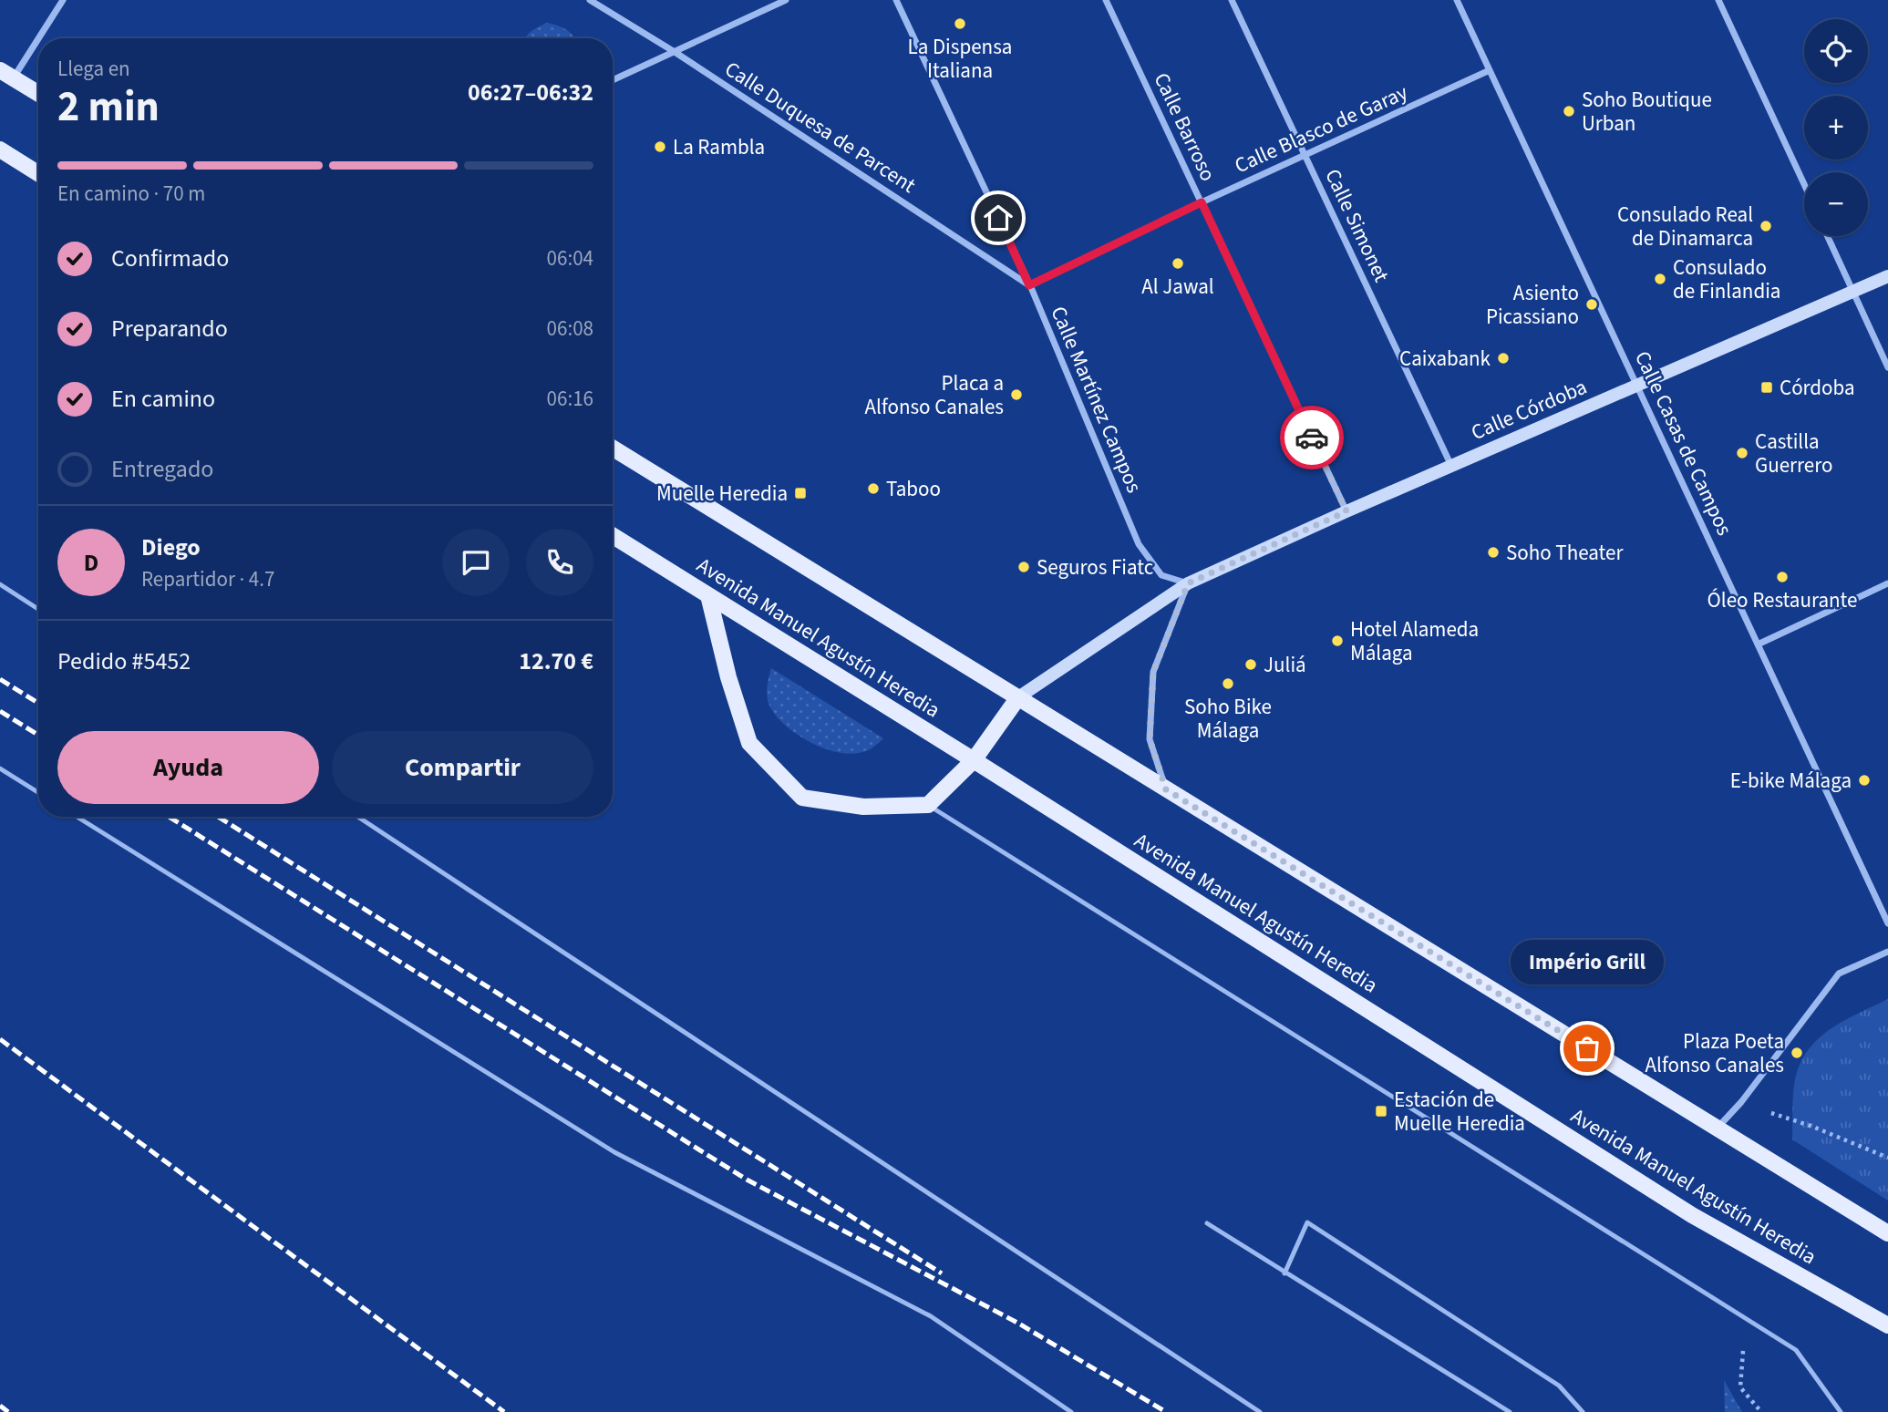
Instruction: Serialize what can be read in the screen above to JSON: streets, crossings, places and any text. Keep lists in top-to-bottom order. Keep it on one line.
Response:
{"streets":{"main road":["Avenida Manuel Agustín Heredia"],"street":["Calle Duquesa de Parcent","Calle Barroso","Calle Blasco de Garay","Calle Simonet","Calle Martínez Campos","Calle Córdoba","Calle Casas de Campos"]},"crossings":[["Calle Duquesa de Parcent","Calle Blasco de Garay"],["Calle Duquesa de Parcent","Calle Martínez Campos"],["Calle Barroso","Calle Blasco de Garay"],["Calle Barroso","Calle Córdoba"],["Calle Blasco de Garay","Calle Simonet"],["Calle Blasco de Garay","Calle Martínez Campos"],["Calle Blasco de Garay","Calle Casas de Campos"],["Calle Simonet","Calle Córdoba"],["Calle Martínez Campos","Calle Córdoba"],["Calle Córdoba","Calle Casas de Campos"]],"places":{"other":["La Dispensa Italiana","Soho Boutique Urban","La Rambla","Consulado Real de Dinamarca","Al Jawal","Consulado de Finlandia","Asiento Picassiano","Caixabank","Placa a Alfonso Canales","Castilla Guerrero","Taboo","Soho Theater","Seguros Fiatc","Óleo Restaurante","Hotel Alameda Málaga","Juliá","Soho Bike Málaga","E-bike Málaga","Império Grill","Plaza Poeta Alfonso Canales"],"transit":["Córdoba","Muelle Heredia","Estación de Muelle Heredia"]},"page":{"map_buttons":["+","−"],"heading":["2 min","Llega en","06:27–06:32"],"panel":["Diego","Repartidor · 4.7","Pedido #5452","12.70 €"],"bar":"En camino · 70 m","list":[["Confirmado","06:04"],["Preparando","06:08"],["En camino","06:16"],"Entregado"],"round":"D","buttons":["Ayuda","Compartir"],"bubble":"Império Grill"}}
